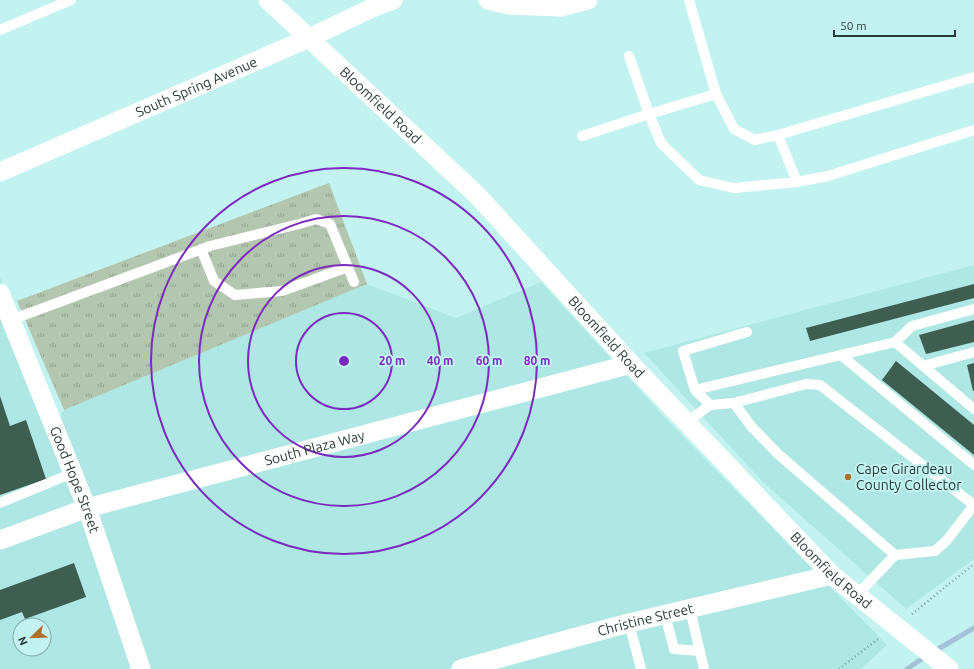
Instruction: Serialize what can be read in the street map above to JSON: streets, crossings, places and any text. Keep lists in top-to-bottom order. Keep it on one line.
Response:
{"streets":{"street":["South Spring Avenue","Bloomfield Road","South Plaza Way","Good Hope Street","Christine Street"]},"crossings":[["South Spring Avenue","Bloomfield Road"],["Bloomfield Road","South Plaza Way"],["Bloomfield Road","Christine Street"],["South Plaza Way","Good Hope Street"]],"places":["Cape Girardeau County Collector"],"scale_bar":"50 m","north":"bottom left","rings":["20 m","40 m","60 m","80 m"]}
